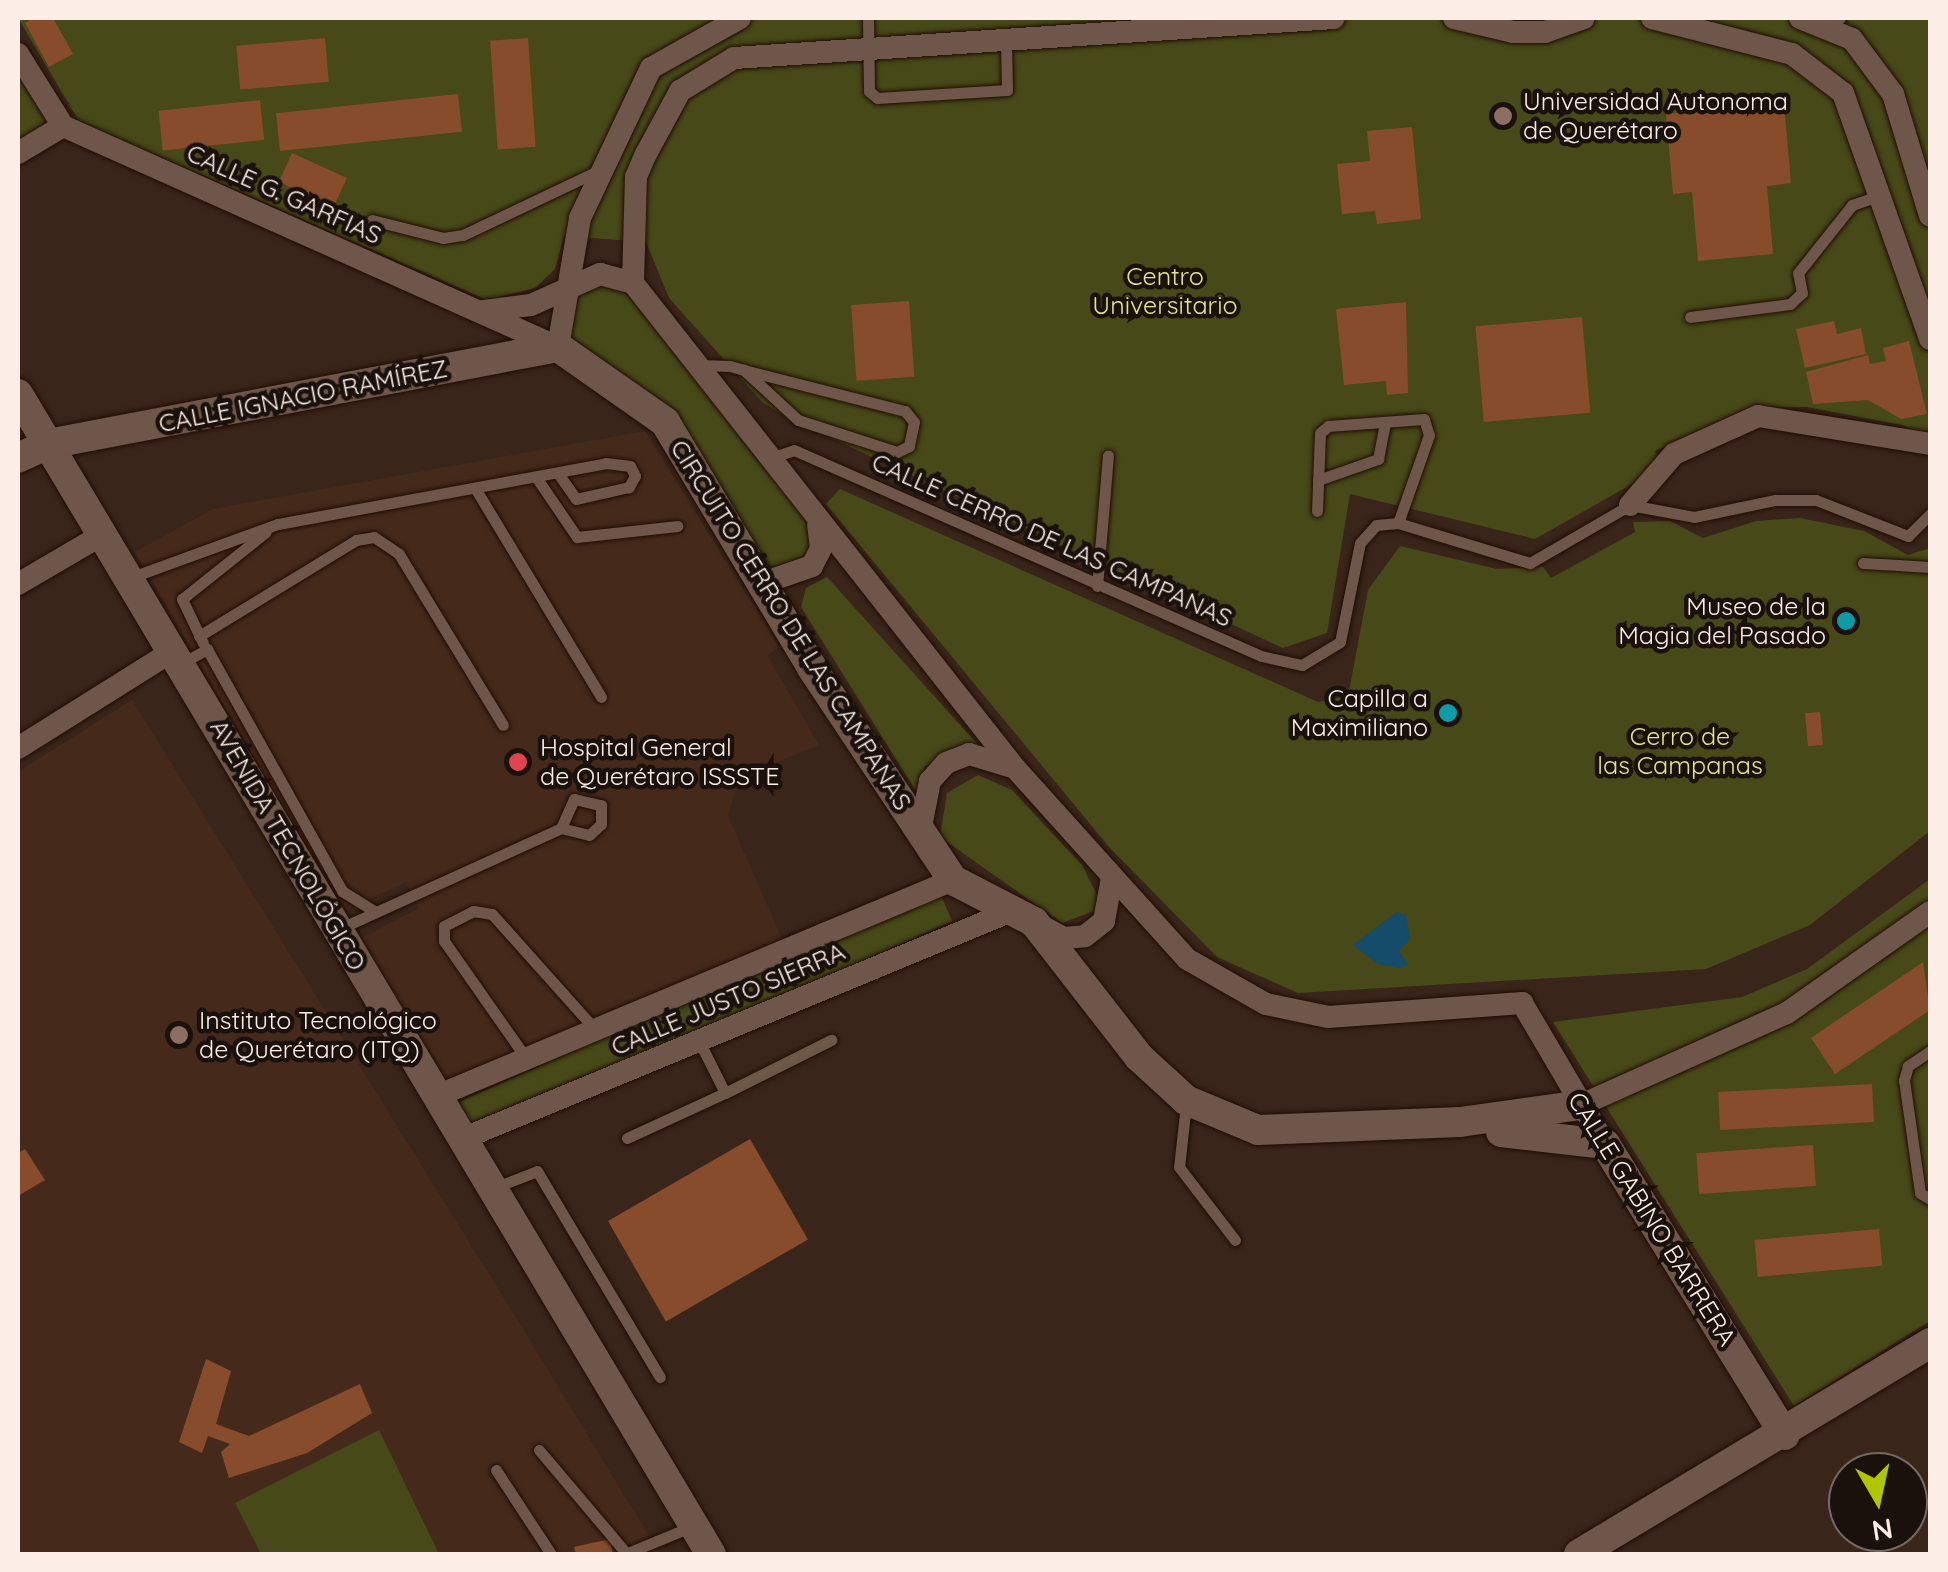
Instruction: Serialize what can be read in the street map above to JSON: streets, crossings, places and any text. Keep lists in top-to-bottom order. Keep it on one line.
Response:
{"streets":{"street":["CALLE G. GARFIAS","CALLE IGNACIO RAMÍREZ","CIRCUITO CERRO DE LAS CAMPANAS","AVENIDA TECNOLÓGICO","CALLE JUSTO SIERRA","CALLE GABINO BARRERA"],"lane":["CALLE CERRO DE LAS CAMPANAS"]},"crossings":[["CALLE G. GARFIAS","CALLE IGNACIO RAMÍREZ"],["CALLE G. GARFIAS","CIRCUITO CERRO DE LAS CAMPANAS"],["CALLE IGNACIO RAMÍREZ","CIRCUITO CERRO DE LAS CAMPANAS"],["CALLE IGNACIO RAMÍREZ","AVENIDA TECNOLÓGICO"],["CIRCUITO CERRO DE LAS CAMPANAS","CALLE JUSTO SIERRA"],["CIRCUITO CERRO DE LAS CAMPANAS","CALLE GABINO BARRERA"],["AVENIDA TECNOLÓGICO","CALLE JUSTO SIERRA"]],"parks":["Centro Universitario","Cerro de las Campanas"],"places":["Universidad Autonoma de Querétaro","Museo de la Magia del Pasado","Capilla a Maximiliano","Hospital General de Querétaro ISSSTE","Instituto Tecnológico de Querétaro (ITQ)"],"north":"bottom"}
